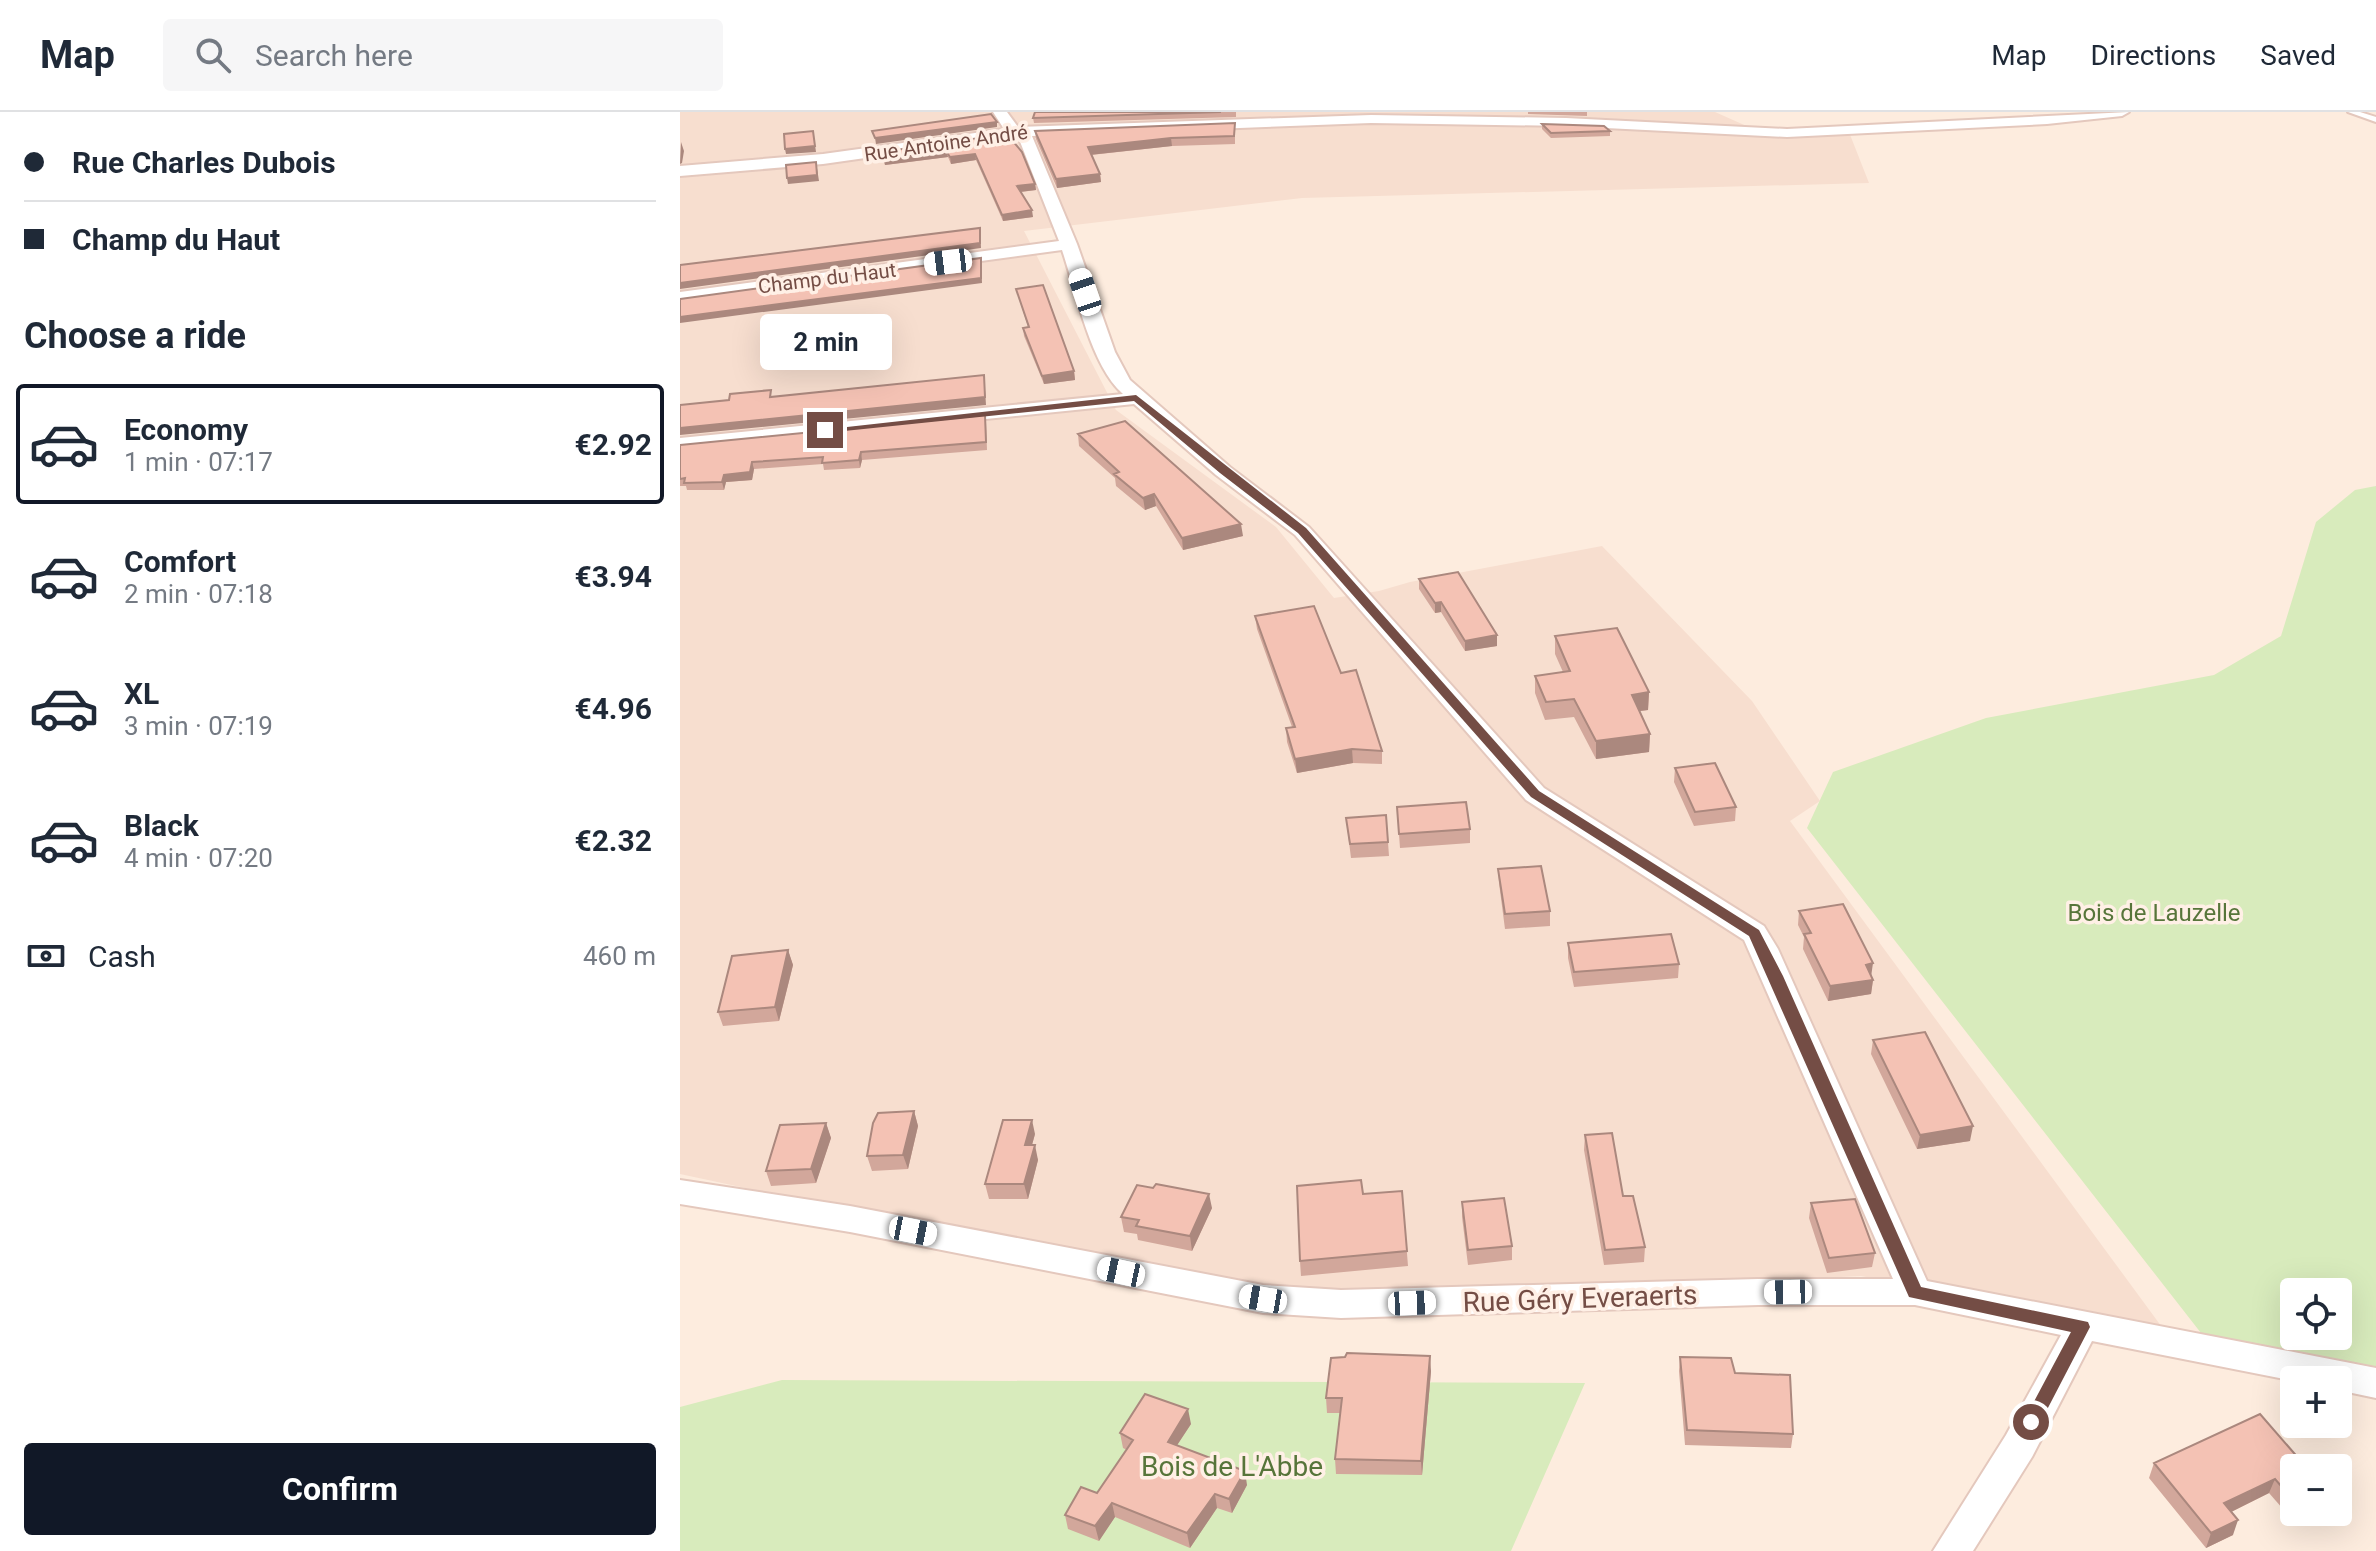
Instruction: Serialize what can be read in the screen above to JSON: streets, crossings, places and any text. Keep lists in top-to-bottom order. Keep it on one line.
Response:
{"streets":{"street":["Rue Antoine André","Champ du Haut","Rue Géry Everaerts"]},"parks":["Bois de Lauzelle","Bois de L'Abbe"],"page":{"header":"Map","search":"Search here","nav":["Map","Directions","Saved"],"banner":["Rue Charles Dubois","Champ du Haut"],"heading":"Choose a ride","bubble":"2 min","list":[{"name":"Economy","note":"1 min · 07:17","value":"€2.92"},{"name":"Comfort","note":"2 min · 07:18","value":"€3.94"},{"name":"XL","note":"3 min · 07:19","value":"€4.96"},{"name":"Black","note":"4 min · 07:20","value":"€2.32"}],"pay":["Cash","460 m"],"map_buttons":["+","−"],"buttons":"Confirm"}}
